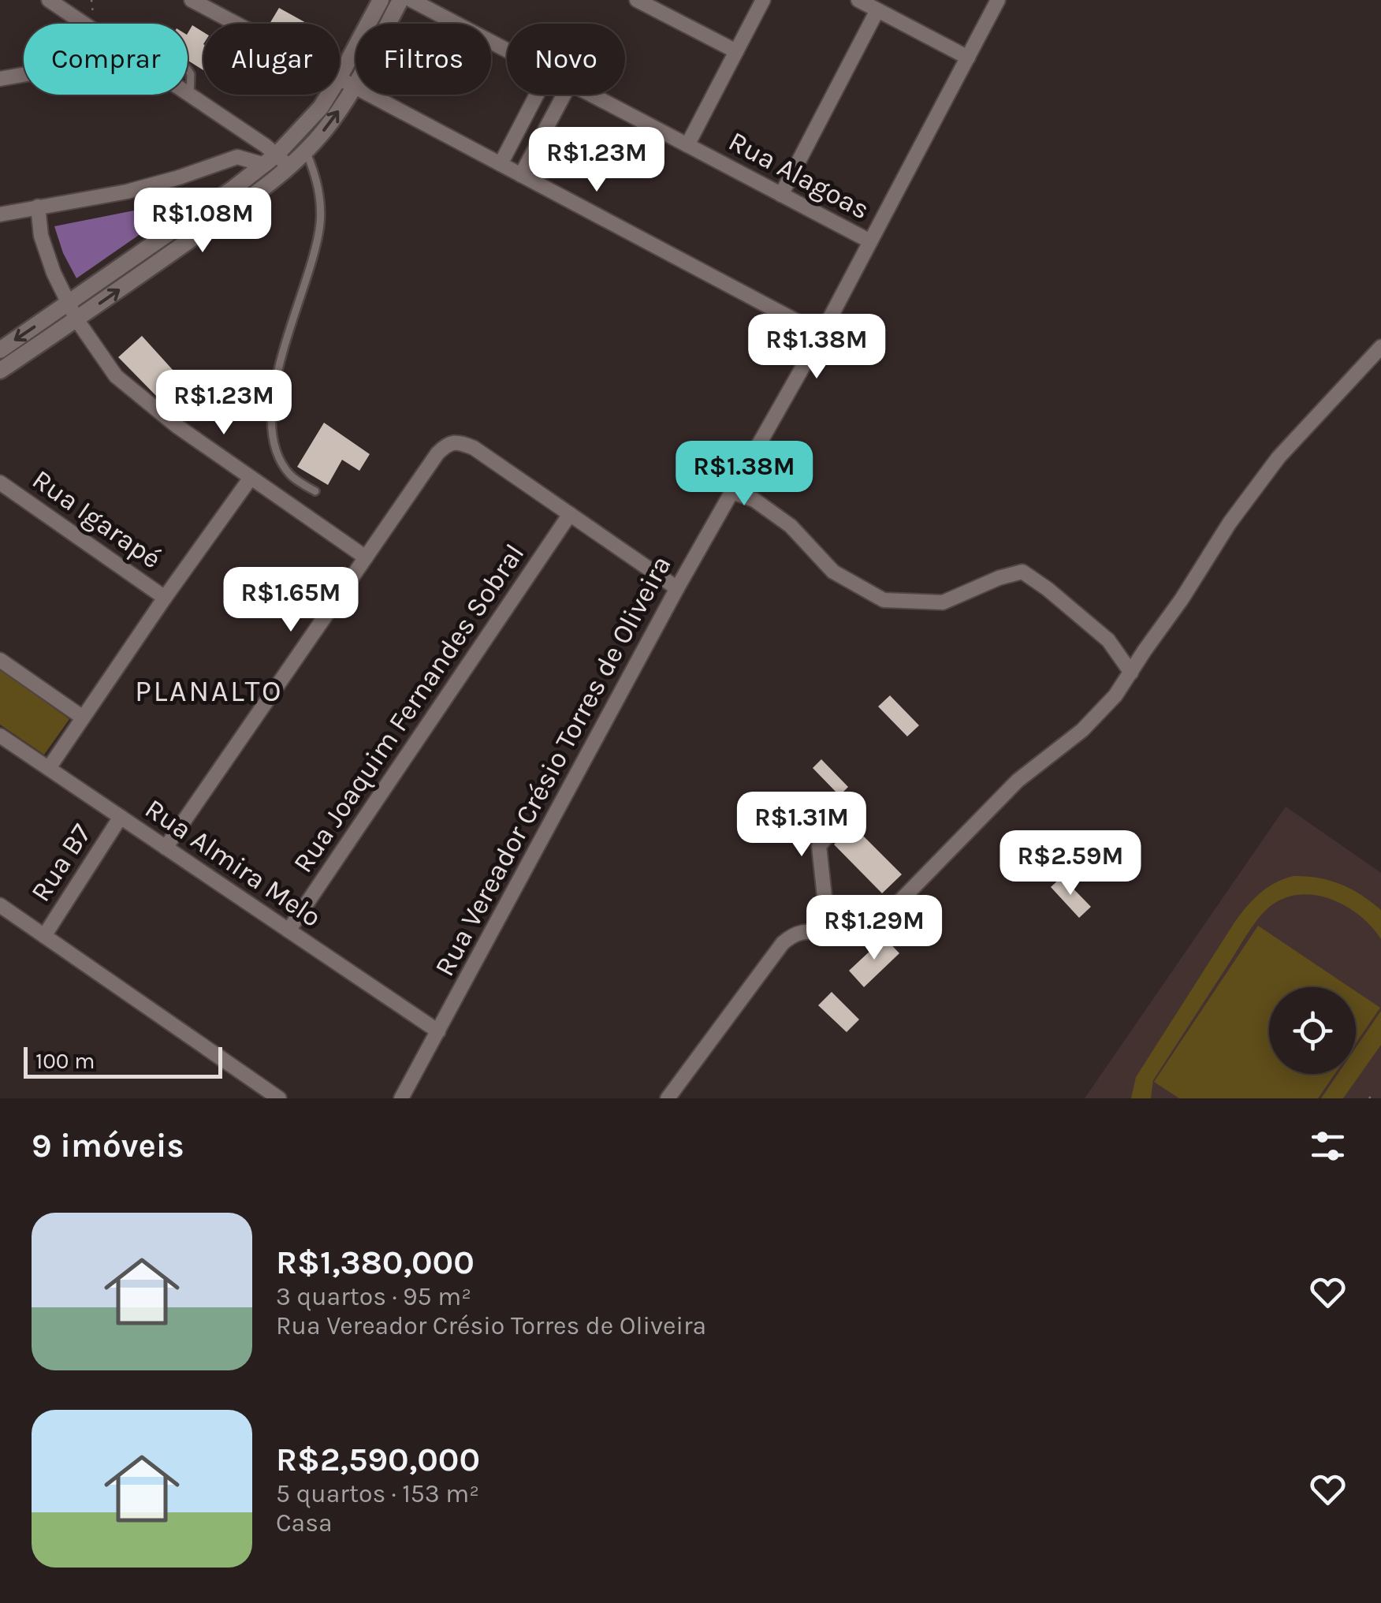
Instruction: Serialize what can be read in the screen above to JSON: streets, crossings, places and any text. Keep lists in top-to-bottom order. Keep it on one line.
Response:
{"streets":{"street":["Rua Alagoas","Rua Igarapé","Rua Joaquim Fernandes Sobral","Rua Vereador Crésio Torres de Oliveira","Rua B7","Rua Almira Melo"]},"crossings":[["Rua Alagoas","Rua Vereador Crésio Torres de Oliveira"],["Rua Joaquim Fernandes Sobral","Rua Almira Melo"],["Rua Vereador Crésio Torres de Oliveira","Rua Almira Melo"],["Rua B7","Rua Almira Melo"]],"districts":["PLANALTO"],"scale_bar":"100 m","page":{"chip":["Comprar","Alugar","Filtros","Novo"],"price":["R$1.23M","R$1.08M","R$1.38M","R$1.23M","R$1.38M","R$1.65M","R$1.31M","R$2.59M","R$1.29M"],"scale":"100 m","heading":"9 imóveis","list":[{"name":"R$1,380,000","note":"3 quartos · 95 m² · Rua Vereador Crésio Torres de Oliveira"},{"name":"R$2,590,000","note":"5 quartos · 153 m² · Casa"}]}}
